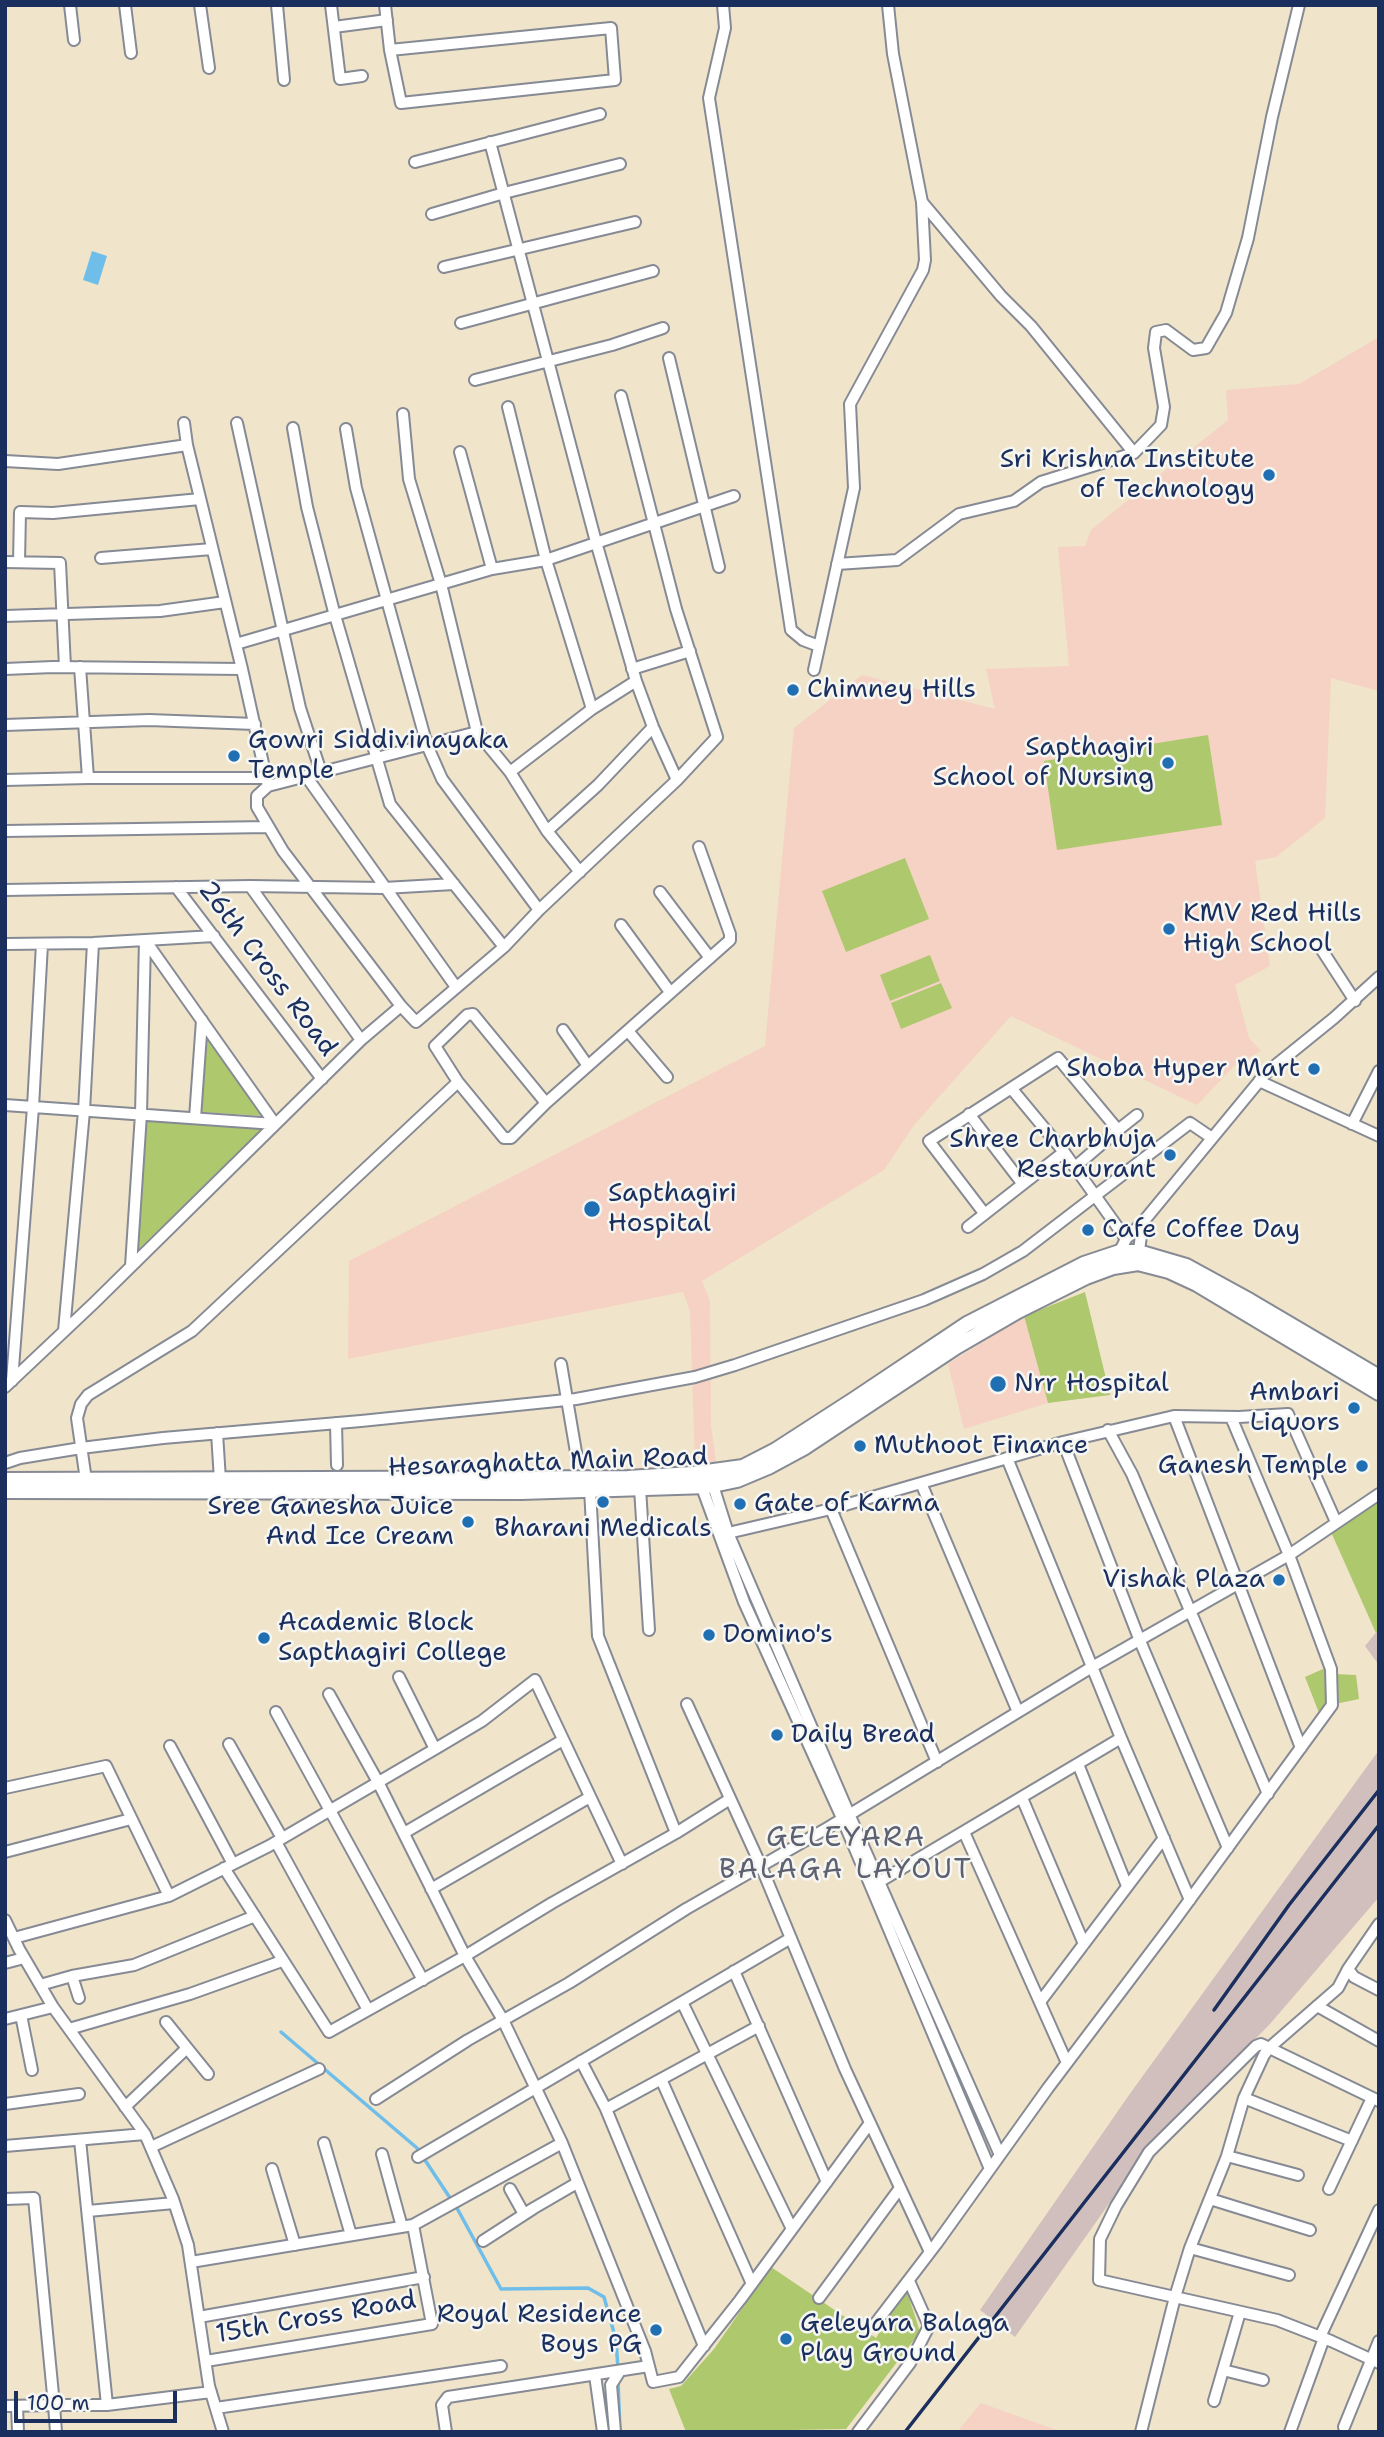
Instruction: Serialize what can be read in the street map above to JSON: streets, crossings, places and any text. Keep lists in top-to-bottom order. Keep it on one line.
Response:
{"streets":{"main road":["Hesaraghatta Main Road"],"street":["26th Cross Road","15th Cross Road"]},"districts":["GELEYARA BALAGA LAYOUT"],"places":["Sri Krishna Institute of Technology","Chimney Hills","Gowri Siddivinayaka Temple","Sapthagiri School of Nursing","KMV Red Hills High School","Shoba Hyper Mart","Shree Charbhuja Restaurant","Sapthagiri Hospital","Cafe Coffee Day","Nrr Hospital","Ambari Liquors","Muthoot Finance","Ganesh Temple","Bharani Medicals","Gate of Karma","Sree Ganesha Juice And Ice Cream","Vishak Plaza","Domino's","Academic Block Sapthagiri College","Daily Bread","Royal Residence Boys PG","Geleyara Balaga Play Ground"],"scale_bar":"100 m"}
